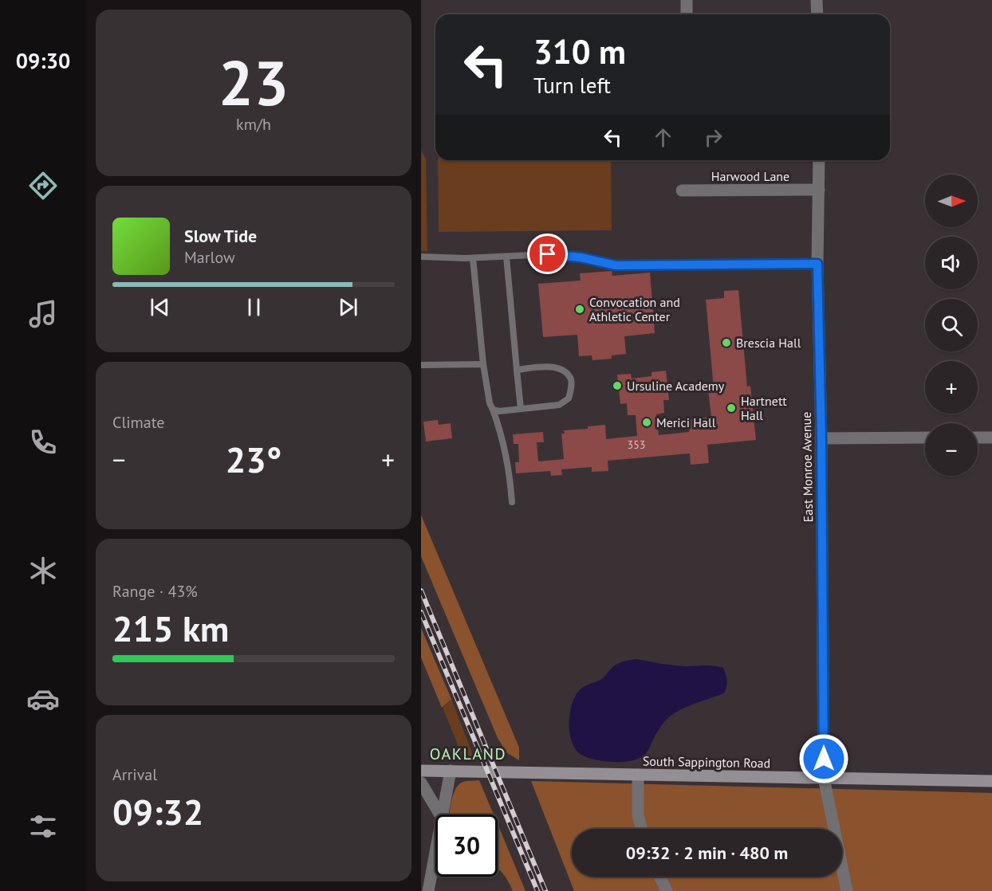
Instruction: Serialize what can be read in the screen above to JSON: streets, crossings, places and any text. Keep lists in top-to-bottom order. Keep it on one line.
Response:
{"streets":{"street":["Harwood Lane","East Monroe Avenue","South Sappington Road"]},"crossings":[["Harwood Lane","East Monroe Avenue"],["East Monroe Avenue","South Sappington Road"]],"districts":["OAKLAND"],"places":["Convocation and Athletic Center","Brescia Hall","Ursuline Academy","Hartnett Hall","Merici Hall"],"house_numbers":["353"],"north":"right","page":{"tabs":"09:30","tile":[["23","km/h"],"Climate",["Range · 43%","215 km"],["Arrival","09:32"]],"turn":["310 m","Turn left"],"map_buttons":["+","−"],"song":["Slow Tide","Marlow"],"heat":["−","23°","+"],"limit":"30","trip":"09:32 · 2 min · 480 m"}}
